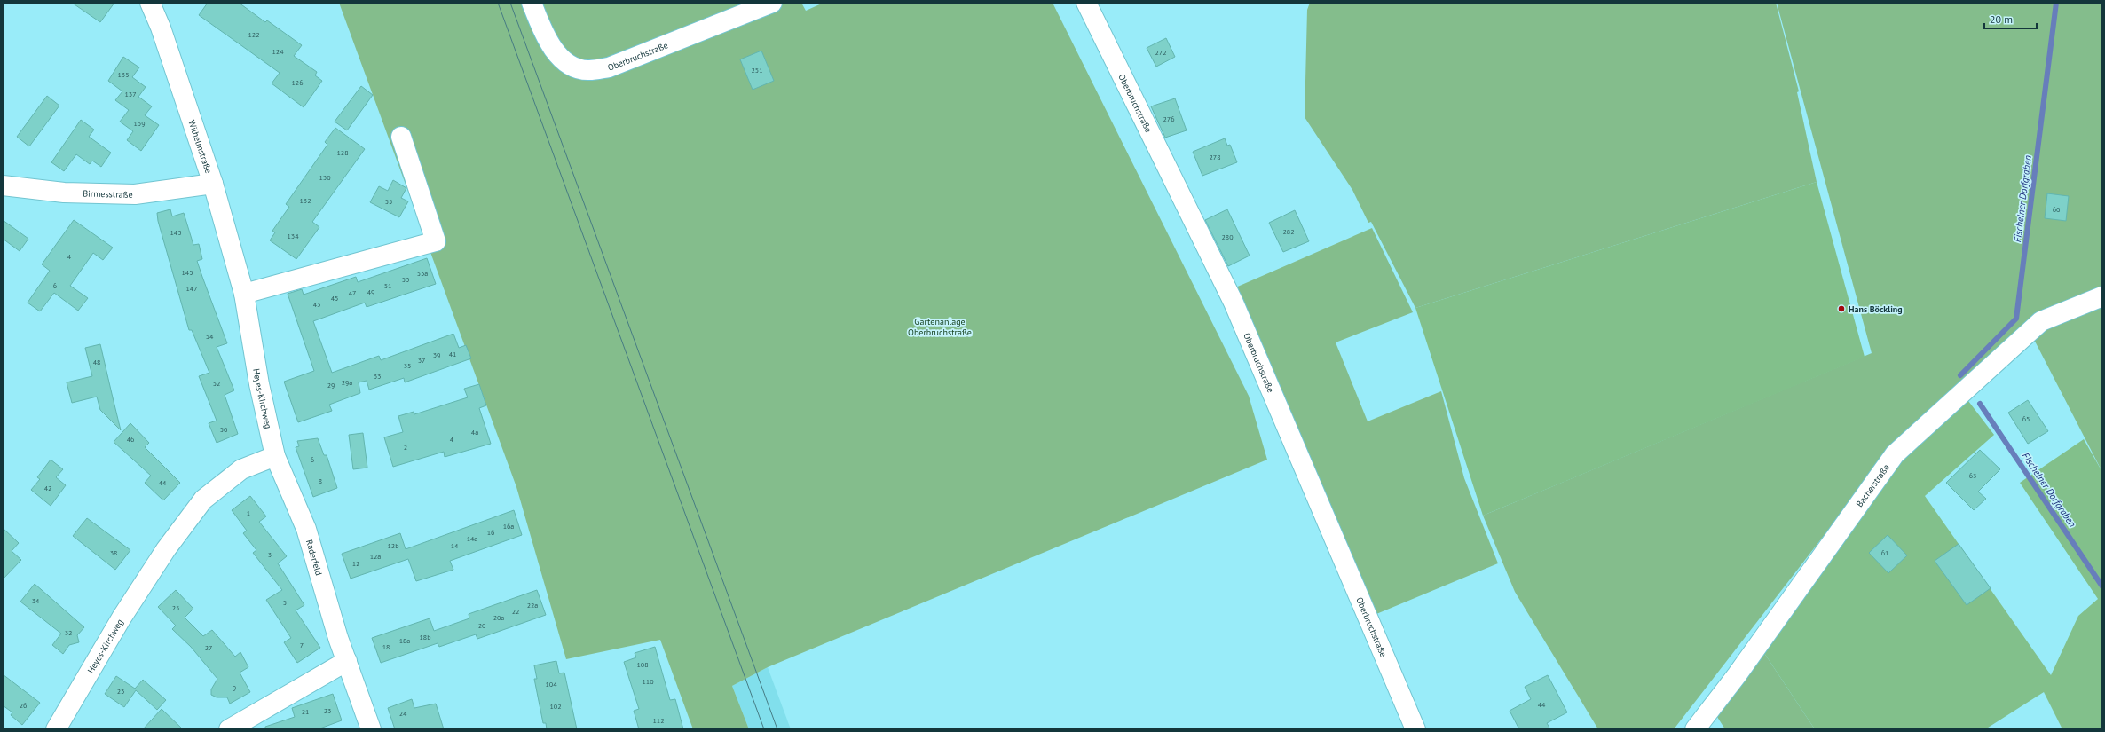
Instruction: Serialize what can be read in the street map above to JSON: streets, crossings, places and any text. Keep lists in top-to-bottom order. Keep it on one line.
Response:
{"streets":{"street":["Oberbruchstraße","Wilhelmstraße","Birmesstraße","Heyes-Kirchweg","Bacherstraße","Raderfeld"]},"crossings":[["Wilhelmstraße","Birmesstraße"],["Wilhelmstraße","Heyes-Kirchweg"],["Heyes-Kirchweg","Raderfeld"]],"water":["Fischelner Dorfgraben"],"parks":["Gartenanlage Oberbruchstraße"],"places":["Hans Böckling"],"house_numbers":["122","124","272","251","135","126","137","276","139","128","278","130","132","55","60","282","143","134","280","4","145","53a","53","6","51","147","49","47","45","43","54","41","39","37","48","35","33","29a","52","29","65","50","4a","46","4","2","6","63","8","44","42","1","16a","16","14a","12b","14","38","61","3","12a","12","34","5","22a","25","22","20a","20","32","18b","18a","7","18","27","108","110","104","9","23","44","26","102","23","21","24","112"],"scale_bar":"20 m"}
